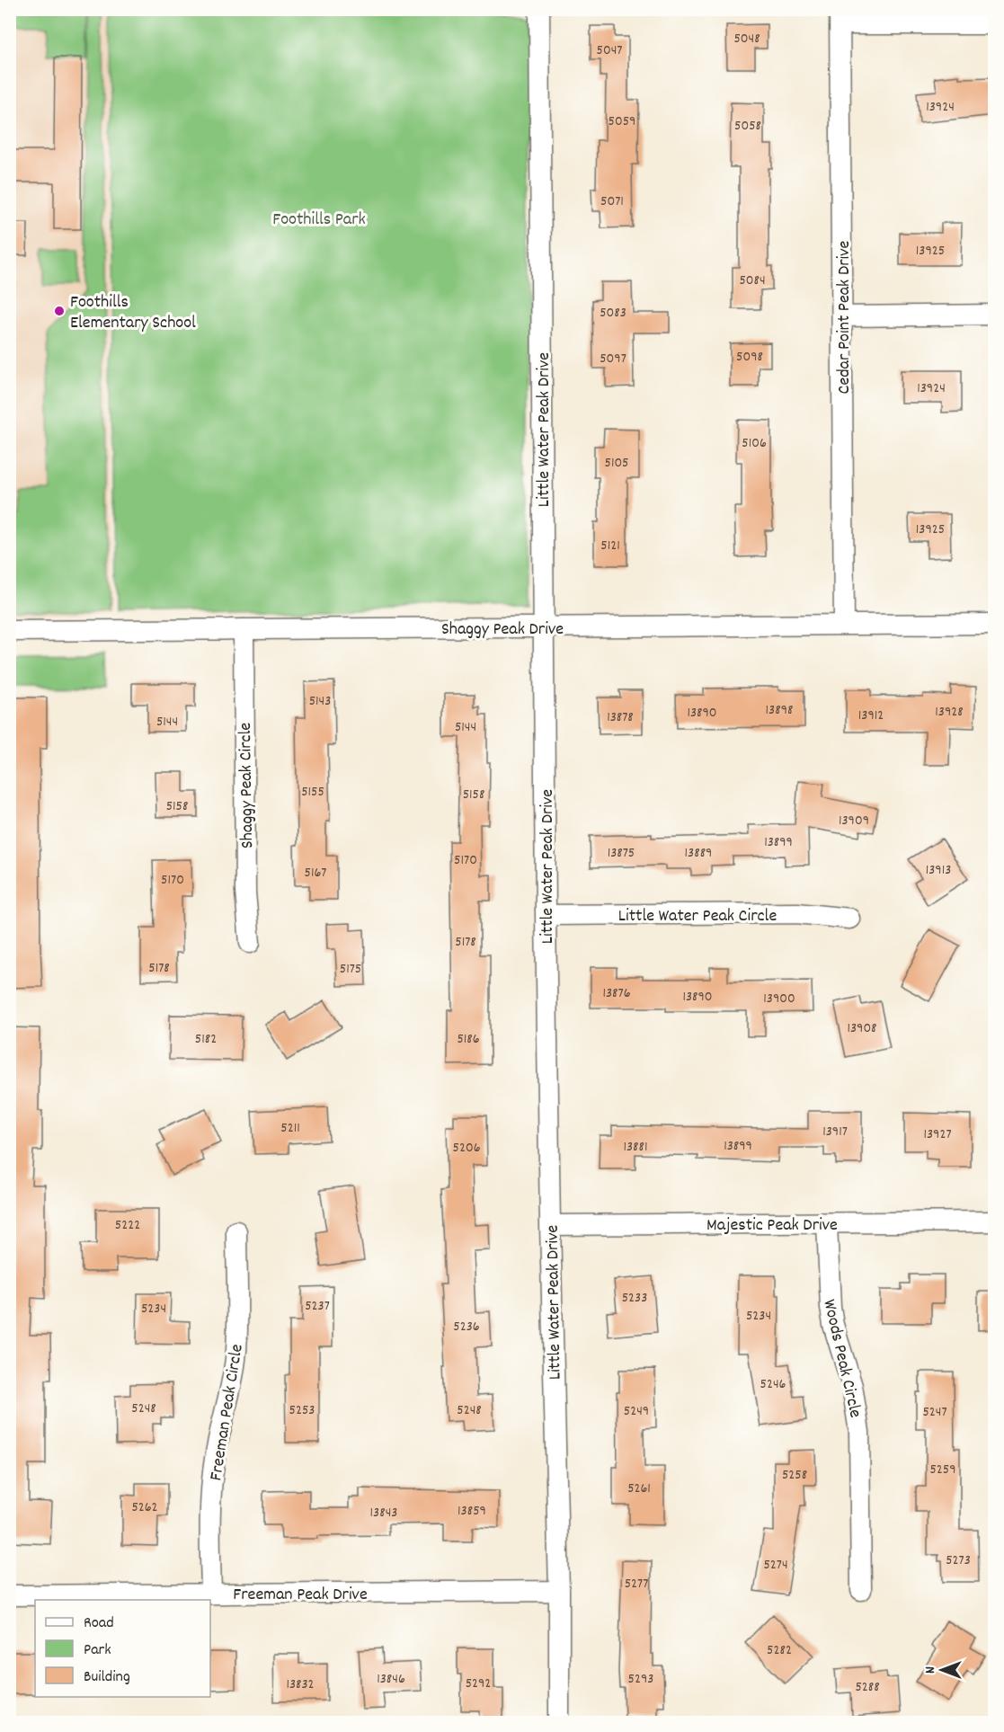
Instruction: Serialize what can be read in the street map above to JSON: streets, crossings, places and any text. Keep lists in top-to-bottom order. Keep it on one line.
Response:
{"streets":{"street":["Cedar Point Peak Drive","Little Water Peak Drive","Shaggy Peak Drive","Shaggy Peak Circle","Little Water Peak Circle","Majestic Peak Drive","Woods Peak Circle","Freeman Peak Circle","Freeman Peak Drive"]},"crossings":[["Cedar Point Peak Drive","Shaggy Peak Drive"],["Little Water Peak Drive","Shaggy Peak Drive"],["Little Water Peak Drive","Little Water Peak Circle"],["Little Water Peak Drive","Majestic Peak Drive"],["Little Water Peak Drive","Freeman Peak Drive"],["Shaggy Peak Drive","Shaggy Peak Circle"],["Majestic Peak Drive","Woods Peak Circle"],["Freeman Peak Circle","Freeman Peak Drive"]],"parks":["Foothills Park"],"places":["Foothills Elementary School"],"house_numbers":["5048","5047","13924","5059","5058","5071","13925","5084","5083","5098","5097","13924","5106","5105","13925","5121","5143","13898","13928","13890","13912","13878","5144","5144","5155","5158","5158","13909","13899","13875","13889","5170","13913","5167","5170","5178","5178","5175","13876","13890","13900","13908","5182","5186","5211","13917","13927","13899","13881","5206","5222","5233","5237","5234","5234","5236","5246","5248","5253","5248","5249","5247","5259","5258","5261","5262","13859","13843","5273","5274","5277","5282","13846","5293","5292","13832","5288"],"legend":["Road","Park","Building"],"north":"left"}
